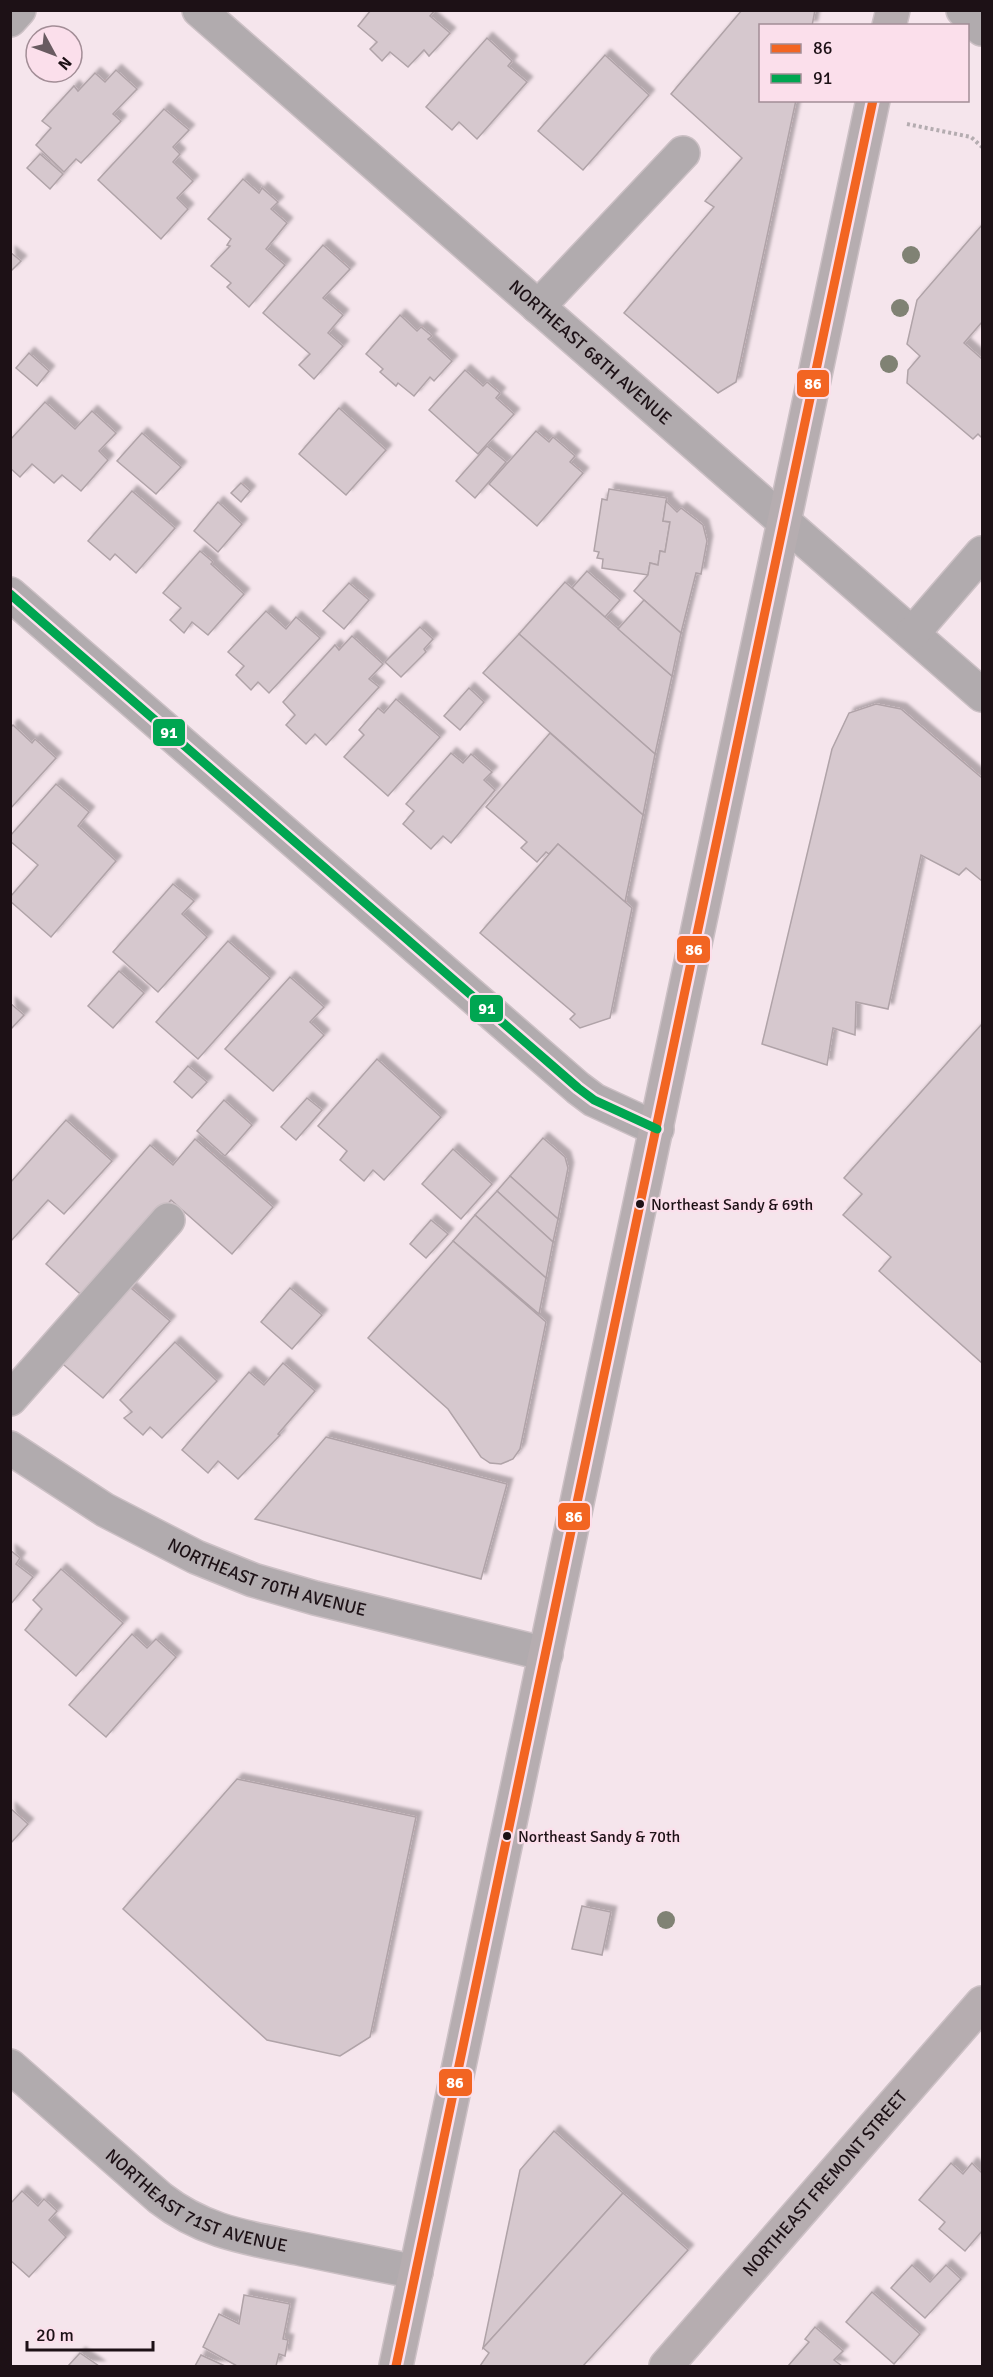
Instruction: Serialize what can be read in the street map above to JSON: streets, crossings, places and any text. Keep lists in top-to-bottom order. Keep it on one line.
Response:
{"streets":{"main road":["NORTHEAST FREMONT STREET"],"street":["NORTHEAST 68TH AVENUE","NORTHEAST 70TH AVENUE","NORTHEAST 71ST AVENUE"]},"places":["Northeast Sandy & 69th","Northeast Sandy & 70th"],"lines":["transit line 86","transit line 91"],"legend":["86","91"],"scale_bar":"20 m","north":"bottom right"}
